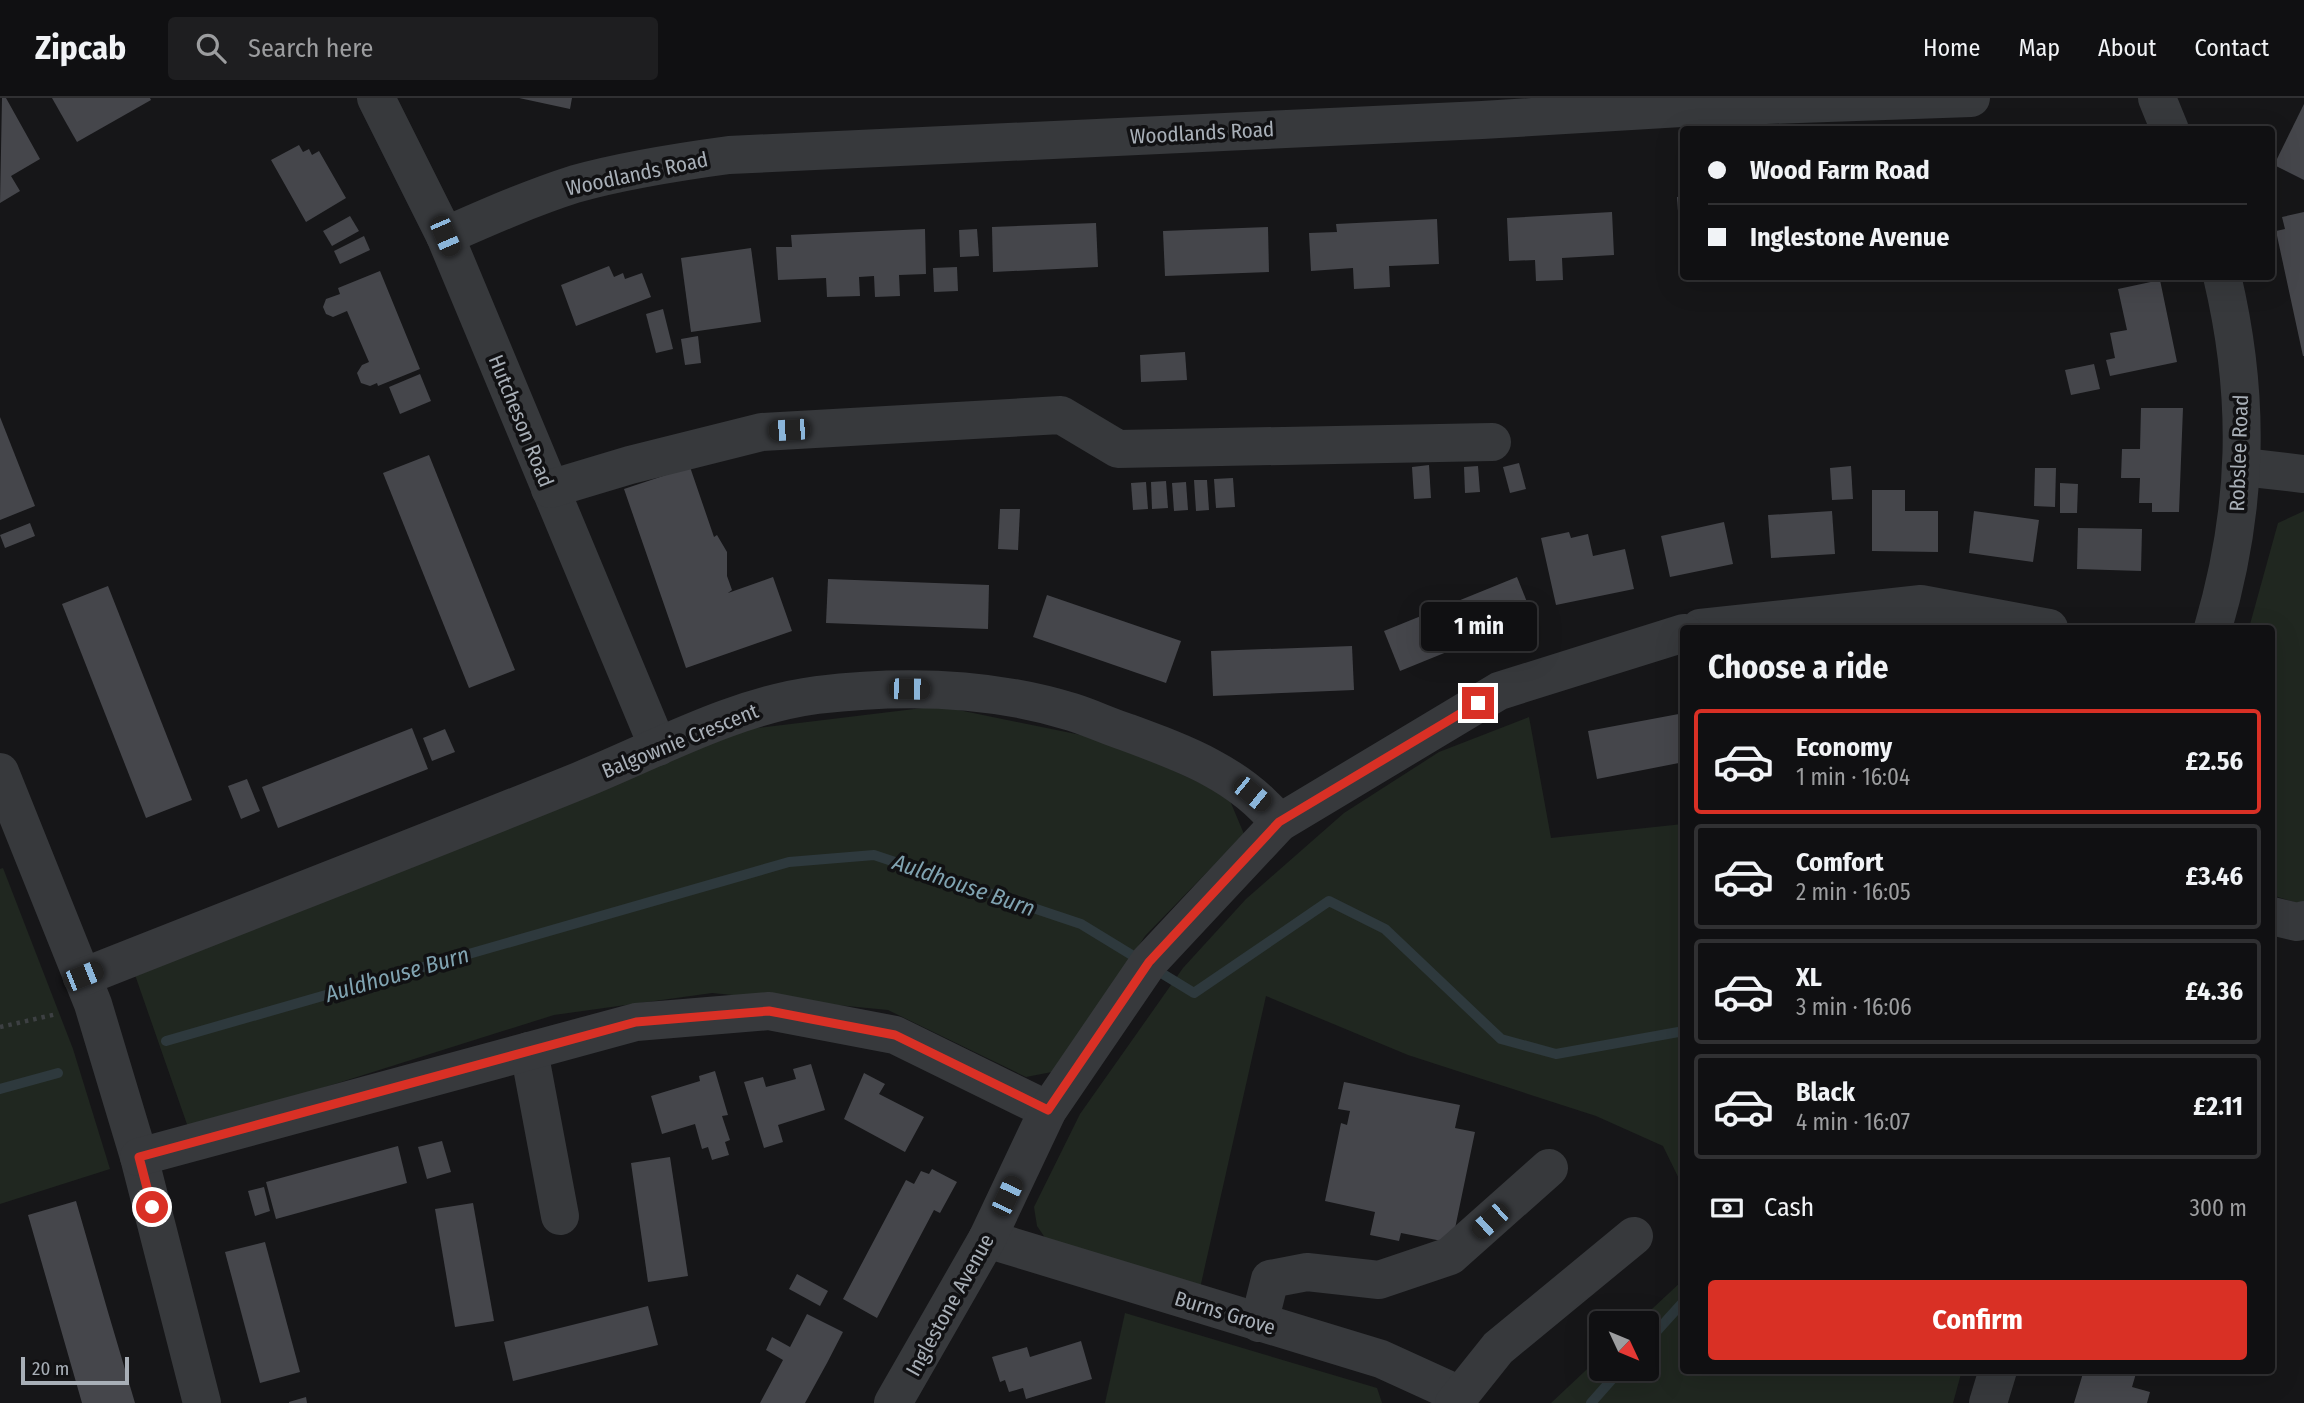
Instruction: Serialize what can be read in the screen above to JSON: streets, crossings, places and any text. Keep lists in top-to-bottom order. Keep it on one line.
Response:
{"streets":{"street":["Woodlands Road","Hutcheson Road","Robslee Road","Balgownie Crescent","Inglestone Avenue","Burns Grove"]},"crossings":[["Woodlands Road","Hutcheson Road"],["Hutcheson Road","Balgownie Crescent"],["Balgownie Crescent","Inglestone Avenue"],["Inglestone Avenue","Burns Grove"]],"water":["Auldhouse Burn"],"scale_bar":"20 m","north":"bottom right","page":{"header":"Zipcab","search":"Search here","nav":["Home","Map","About","Contact"],"banner":["Wood Farm Road","Inglestone Avenue"],"bubble":"1 min","heading":"Choose a ride","list":[{"name":"Economy","note":"1 min · 16:04","value":"£2.56"},{"name":"Comfort","note":"2 min · 16:05","value":"£3.46"},{"name":"XL","note":"3 min · 16:06","value":"£4.36"},{"name":"Black","note":"4 min · 16:07","value":"£2.11"}],"pay":["Cash","300 m"],"buttons":"Confirm","scale":"20 m"}}
